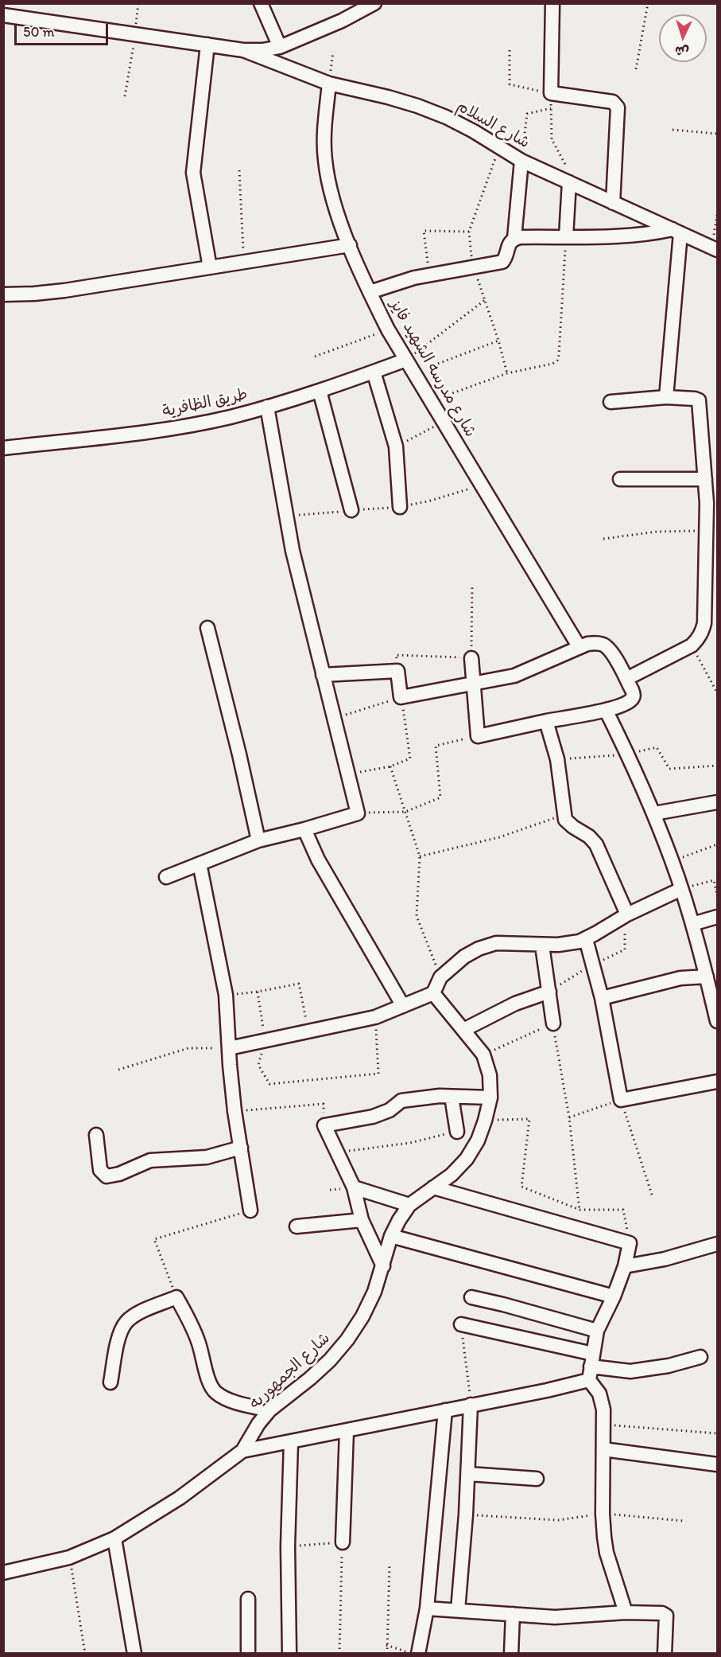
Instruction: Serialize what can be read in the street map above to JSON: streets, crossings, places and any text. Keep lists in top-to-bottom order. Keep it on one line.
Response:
{"streets":{"street":["شارع السلام","شارع مدرسه الشهيد فايز","طريق الظافرية","شارع الجمهوريه"]},"crossings":[["شارع السلام","شارع مدرسه الشهيد فايز"],["شارع مدرسه الشهيد فايز","طريق الظافرية"]],"scale_bar":"50 m","north":"bottom"}
